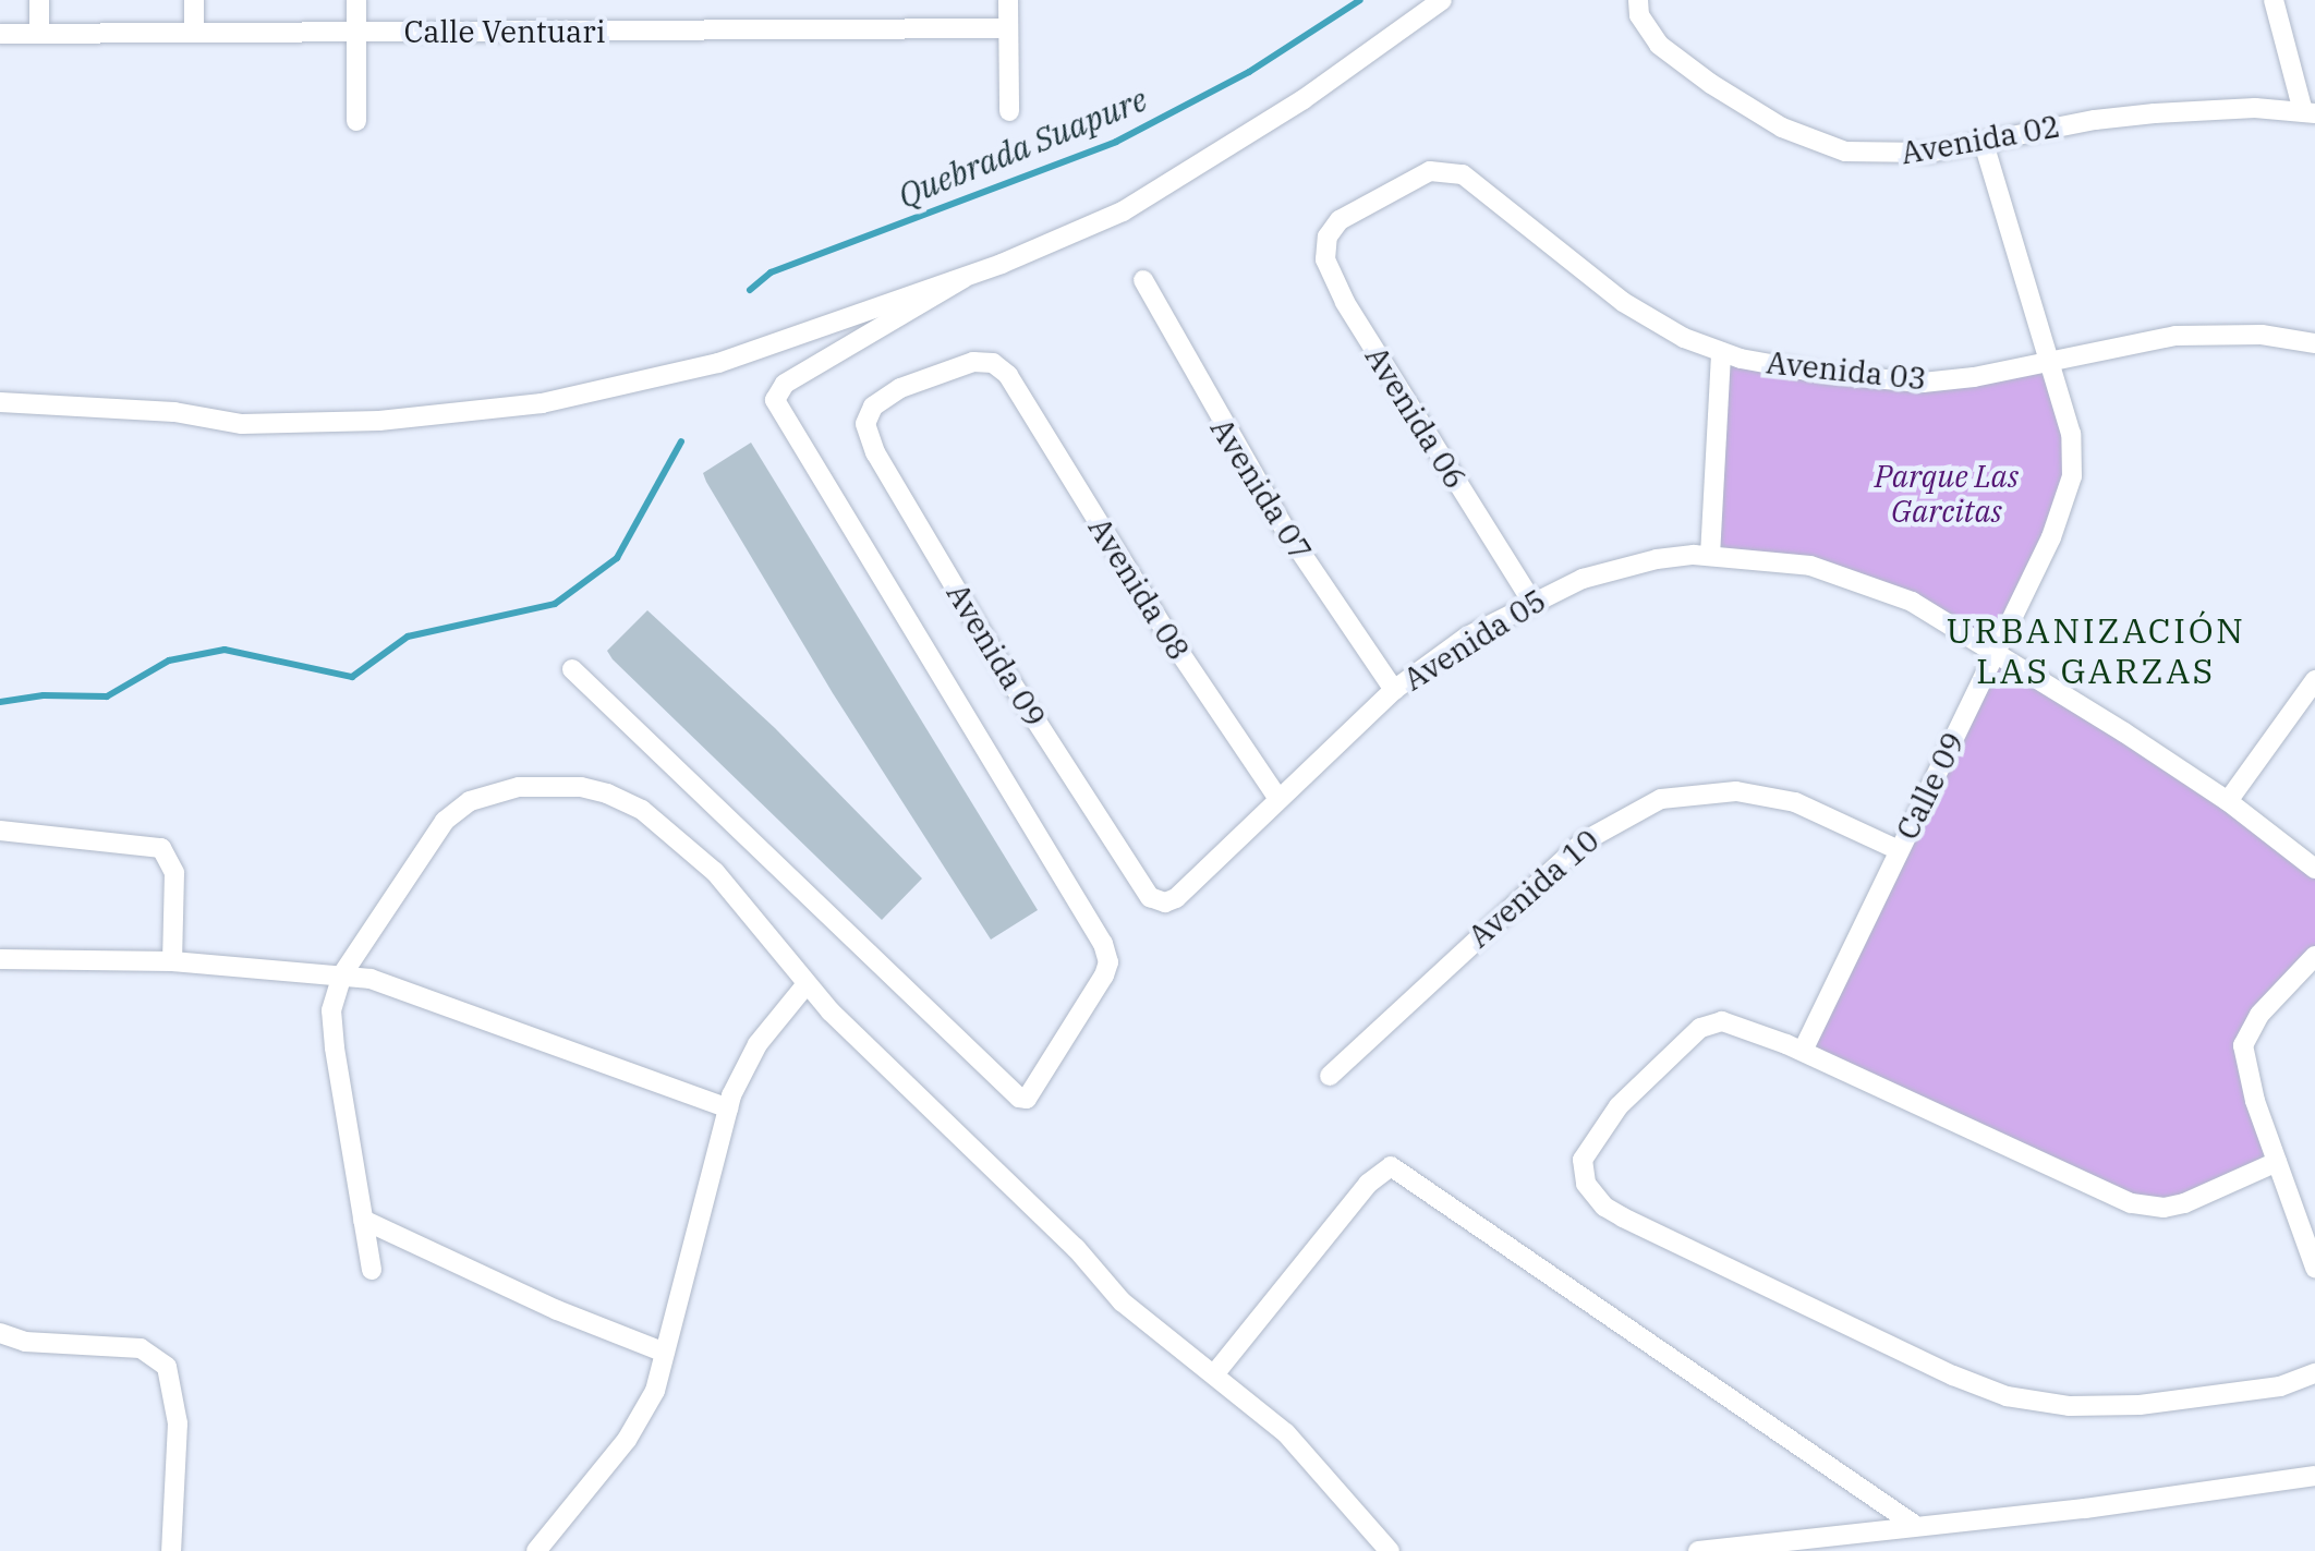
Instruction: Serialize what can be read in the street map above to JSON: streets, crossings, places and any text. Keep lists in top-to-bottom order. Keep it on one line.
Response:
{"streets":{"street":["Calle Ventuari","Avenida 02","Avenida 03","Avenida 06","Avenida 07","Avenida 08","Avenida 05","Avenida 09","Calle 09","Avenida 10"]},"crossings":[["Avenida 02","Calle 09"],["Avenida 03","Avenida 06"],["Avenida 03","Calle 09"],["Avenida 06","Avenida 05"],["Avenida 07","Avenida 05"],["Avenida 08","Avenida 05"],["Avenida 08","Avenida 09"],["Avenida 05","Avenida 09"],["Avenida 05","Calle 09"],["Calle 09","Avenida 10"]],"districts":["URBANIZACIÓN LAS GARZAS"],"water":["Quebrada Suapure"],"parks":["Parque Las Garcitas"]}
